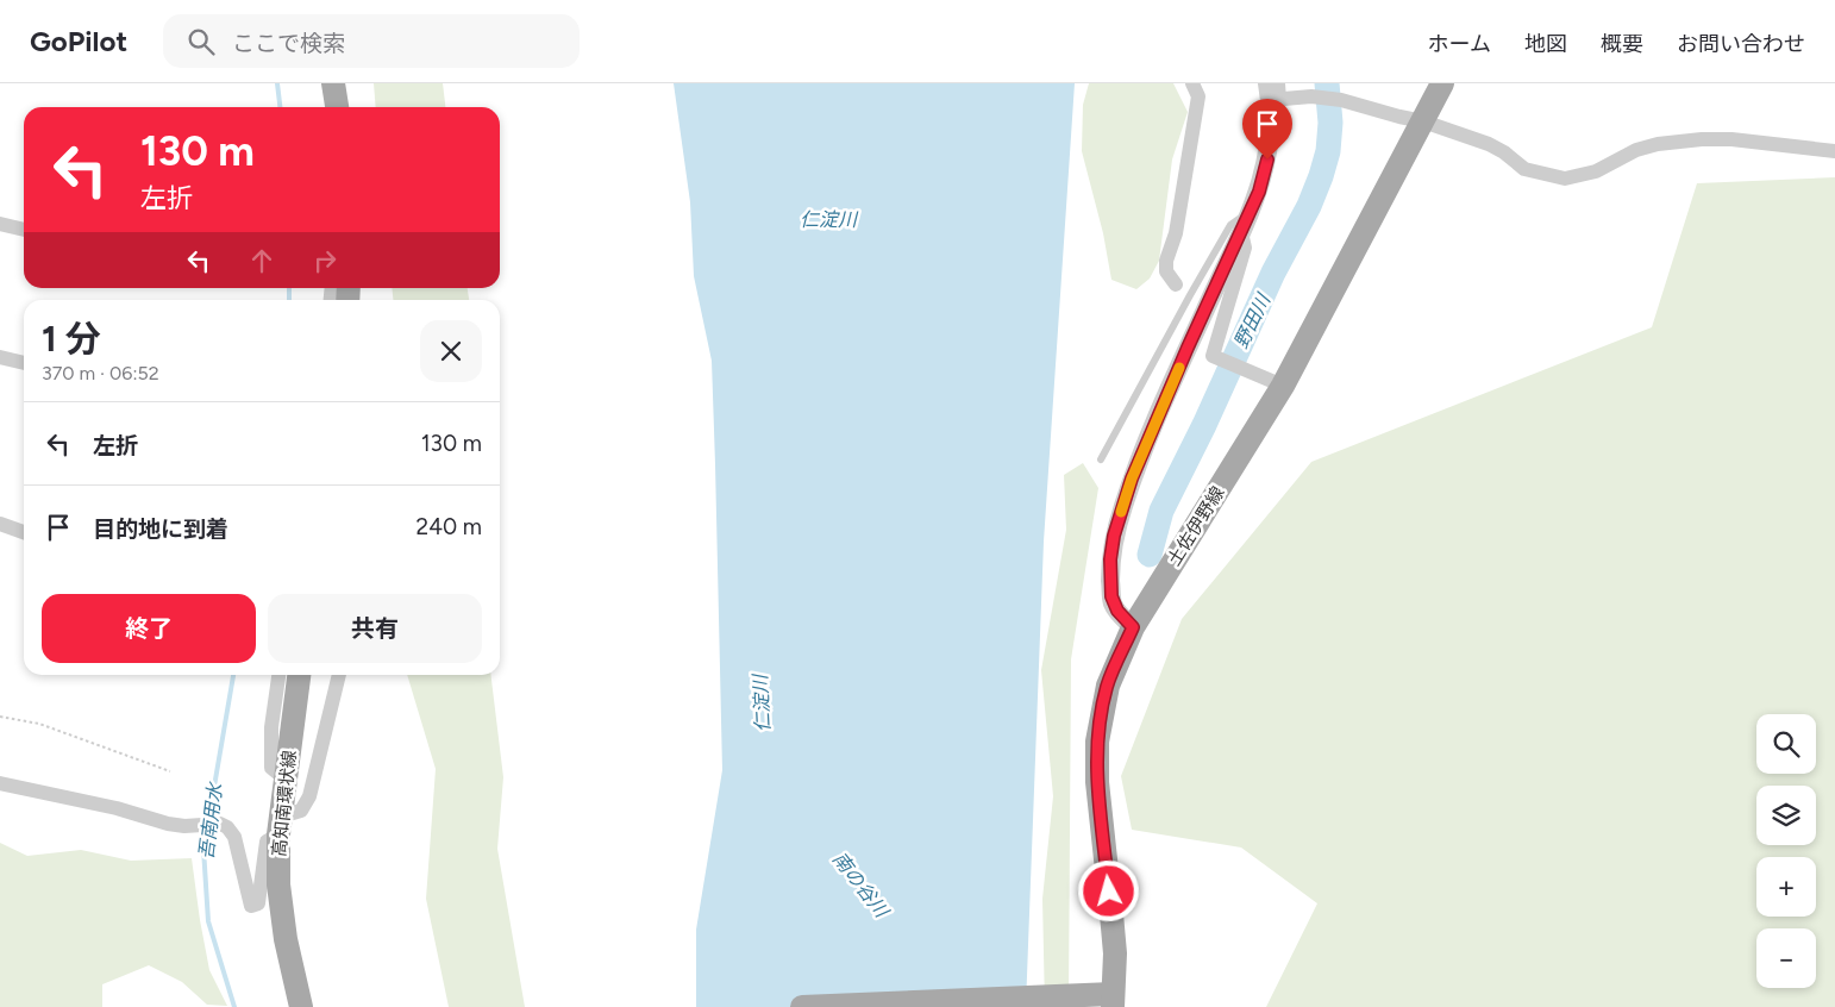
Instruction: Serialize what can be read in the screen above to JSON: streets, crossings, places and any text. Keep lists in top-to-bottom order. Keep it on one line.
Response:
{"streets":{"main road":["土佐伊野線","高知南環状線"]},"water":["仁淀川","野田川","吾南用水","南の谷川"],"page":{"header":"GoPilot","search":"ここで検索","nav":["ホーム","地図","概要","お問い合わせ"],"turn":["130 m","左折"],"heading":["1 分","370 m · 06:52"],"list":[{"name":"左折","value":"130 m"},{"name":"目的地に到着","value":"240 m"}],"buttons":["終了","共有"],"map_buttons":["+","−"]}}
